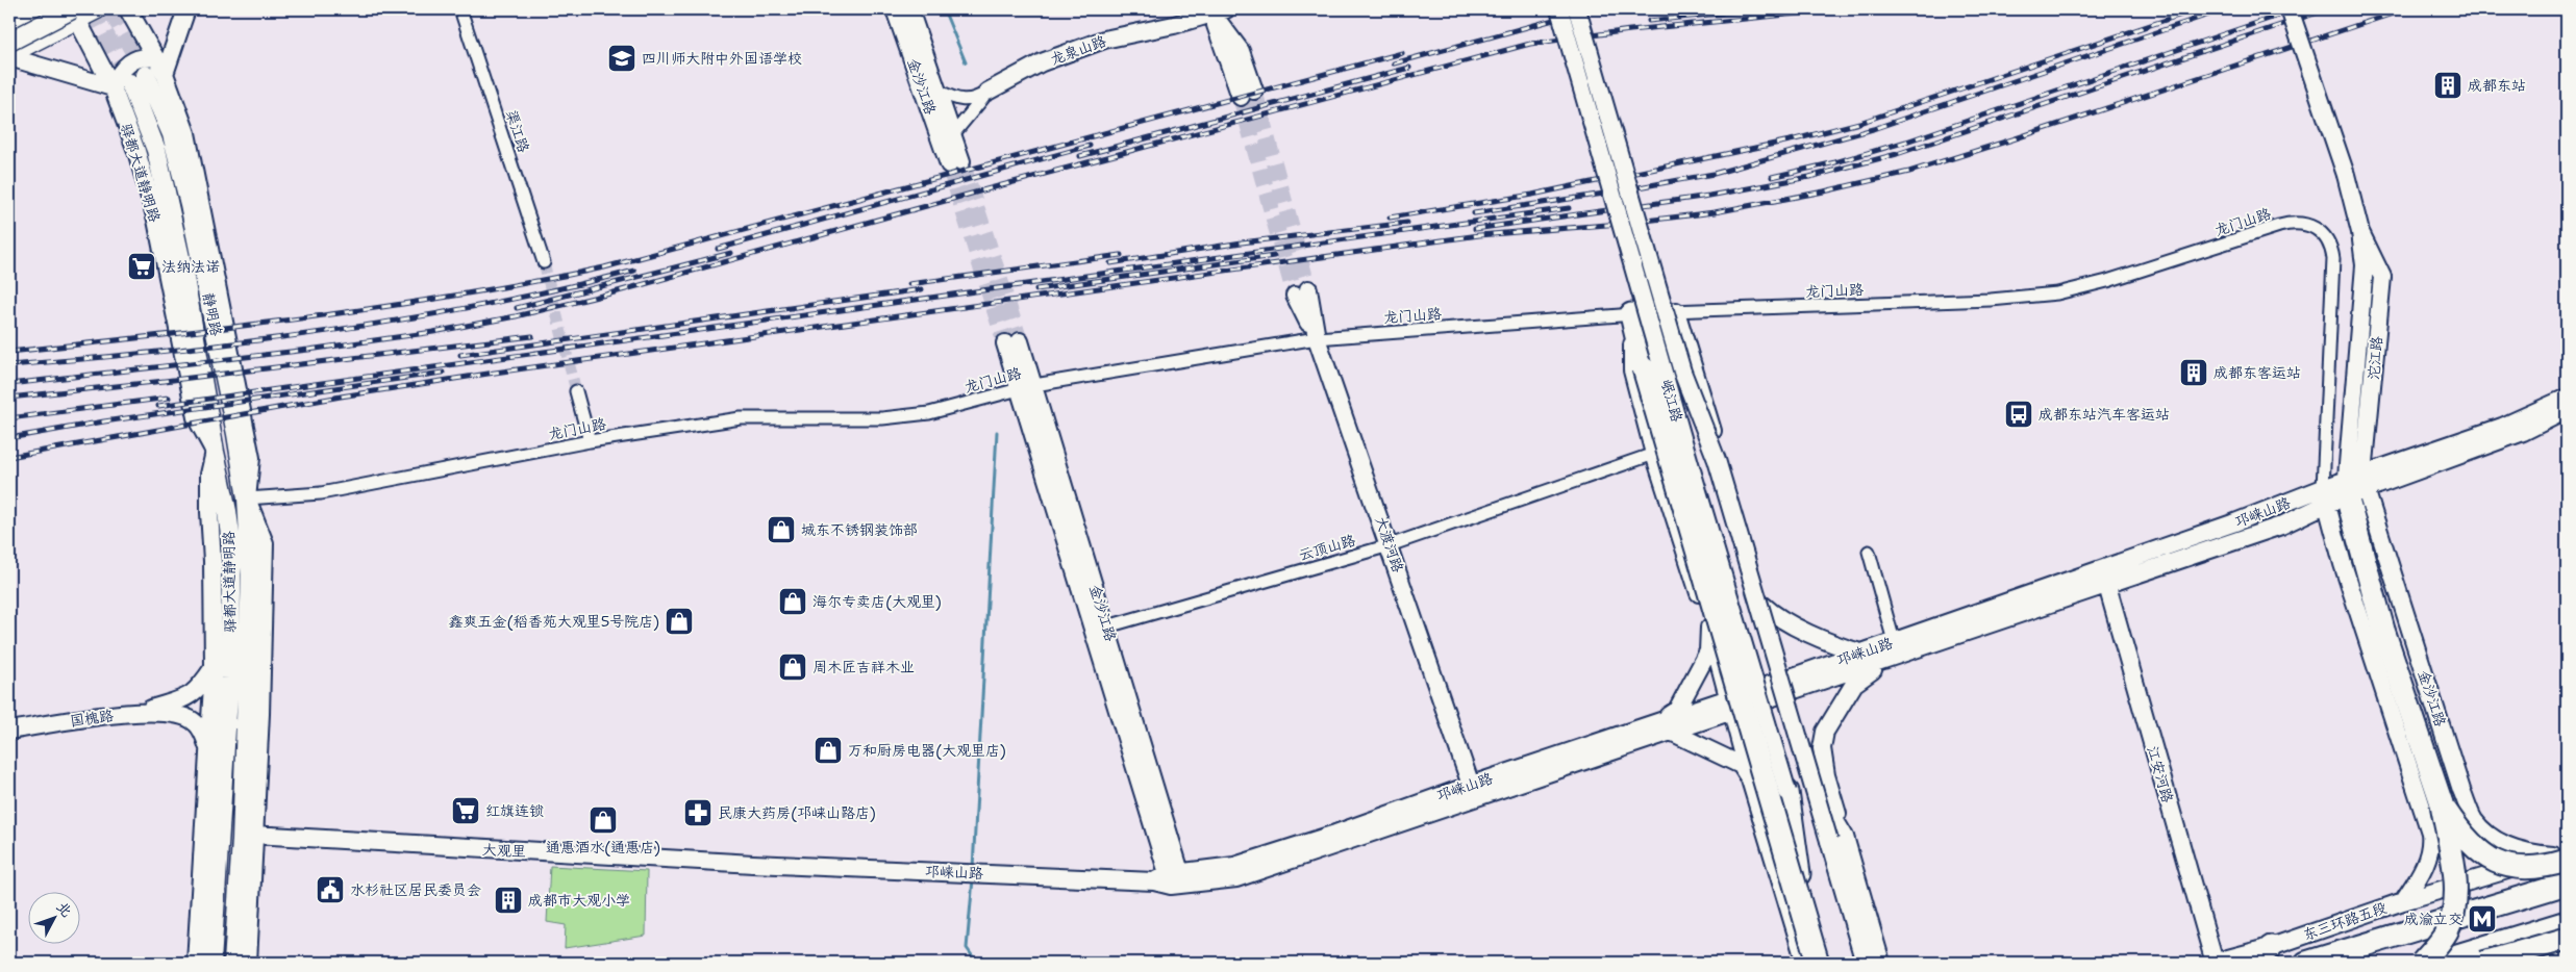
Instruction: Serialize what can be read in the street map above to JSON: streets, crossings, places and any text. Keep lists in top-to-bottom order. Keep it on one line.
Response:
{"streets":{"highway":["东三环路五段"],"main road":["驿都大道静明路","静明路"],"street":["龙泉山路","金沙江路","渠江路","龙门山路","沱江路","岷江路","邛崃山路","大渡河路","云顶山路","国槐路","江安河路","大观里"]},"crossings":[["龙泉山路","金沙江路"],["金沙江路","龙门山路"],["金沙江路","沱江路"],["金沙江路","邛崃山路"],["金沙江路","云顶山路"],["金沙江路","东三环路五段"],["驿都大道静明路","龙门山路"],["驿都大道静明路","静明路"],["龙门山路","静明路"],["龙门山路","沱江路"],["龙门山路","邛崃山路"],["龙门山路","大渡河路"],["沱江路","邛崃山路"],["邛崃山路","大渡河路"],["邛崃山路","江安河路"],["邛崃山路","大观里"],["大渡河路","云顶山路"],["江安河路","东三环路五段"]],"places":{"school or university":["四川师大附中外国语学校"],"building":["成都东站","成都东客运站","成都市大观小学"],"supermarket":["法纳法诺","红旗连锁"],"bus stop":["成都东站汽车客运站"],"shop":["城东不锈钢装饰部","海尔专卖店(大观里)","鑫爽五金(稻香苑大观里5号院店)","周木匠吉祥木业","万和厨房电器(大观里店)","通惠酒水(通惠店)"],"pharmacy":["民康大药房(邛崃山路店)"],"public building":["水杉社区居民委员会"],"metro station":["成渝立交"]},"north":"top right"}
